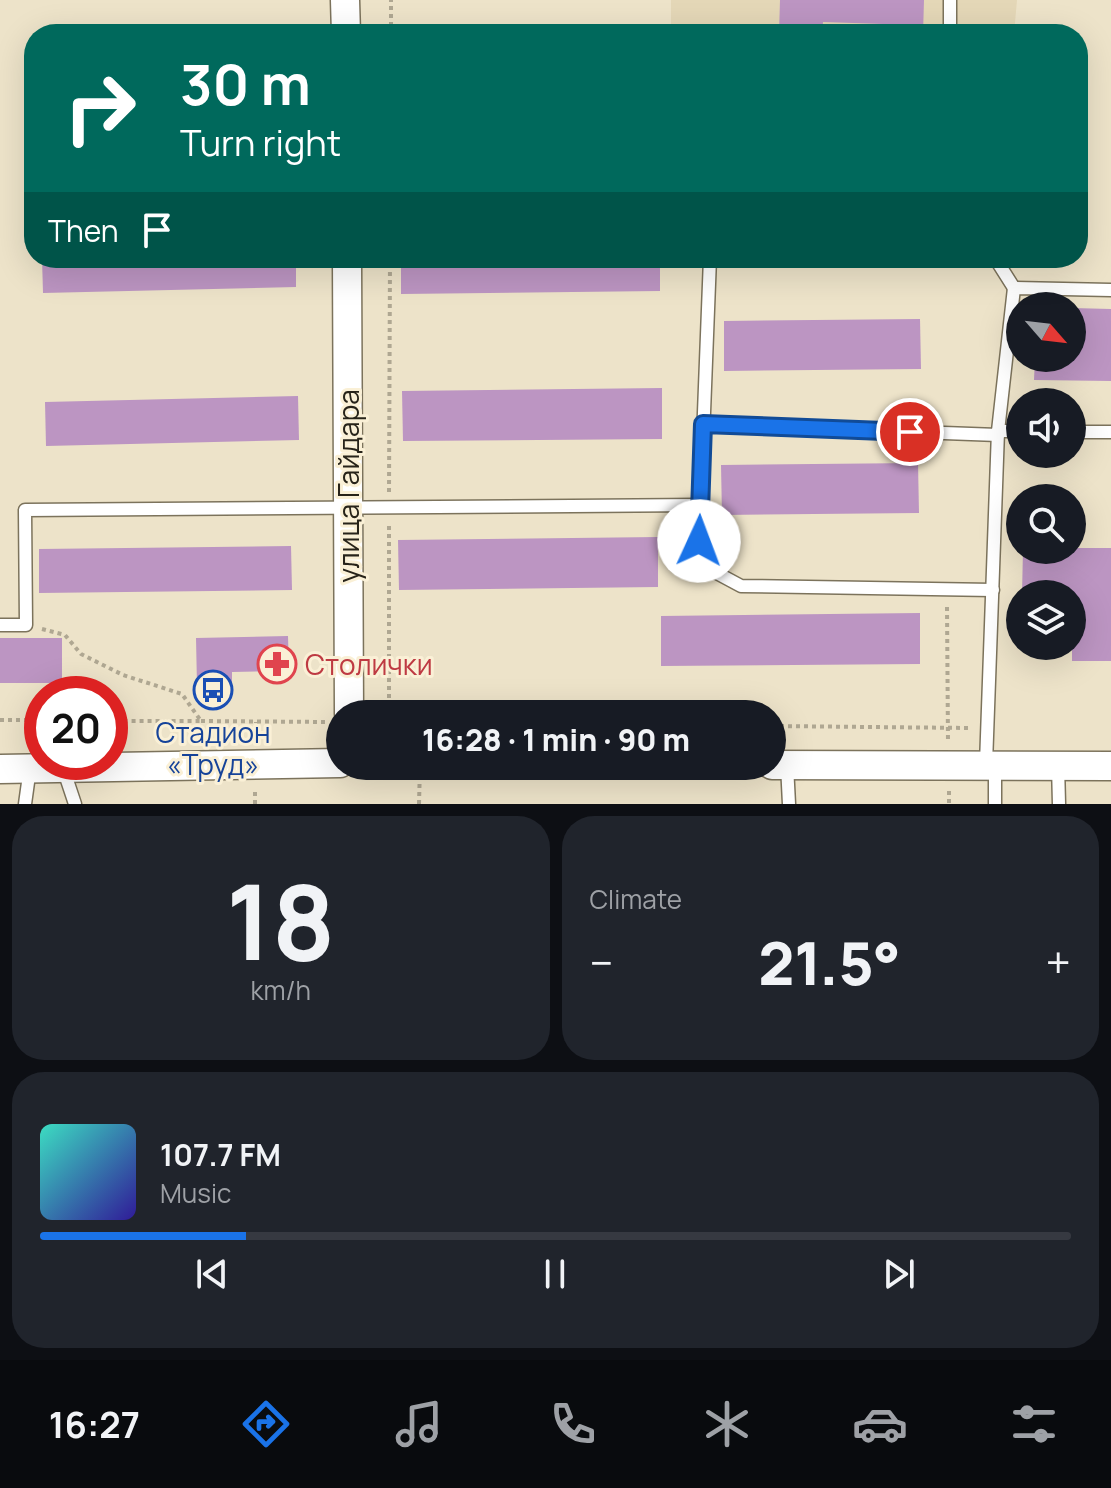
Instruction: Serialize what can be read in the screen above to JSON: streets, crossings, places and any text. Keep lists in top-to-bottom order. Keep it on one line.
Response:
{"streets":{"street":["улица Гайдара"]},"places":{"pharmacy":["Столички"],"bus stop":["Стадион «Труд»"]},"north":"bottom right","page":{"turn":["30 m","Turn right"],"then":"Then","limit":"20","trip":"16:28 · 1 min · 90 m","tile":[["18","km/h"],"Climate"],"heat":["−","21.5°","+"],"song":["107.7 FM","Music"],"tabs":"16:27"}}
